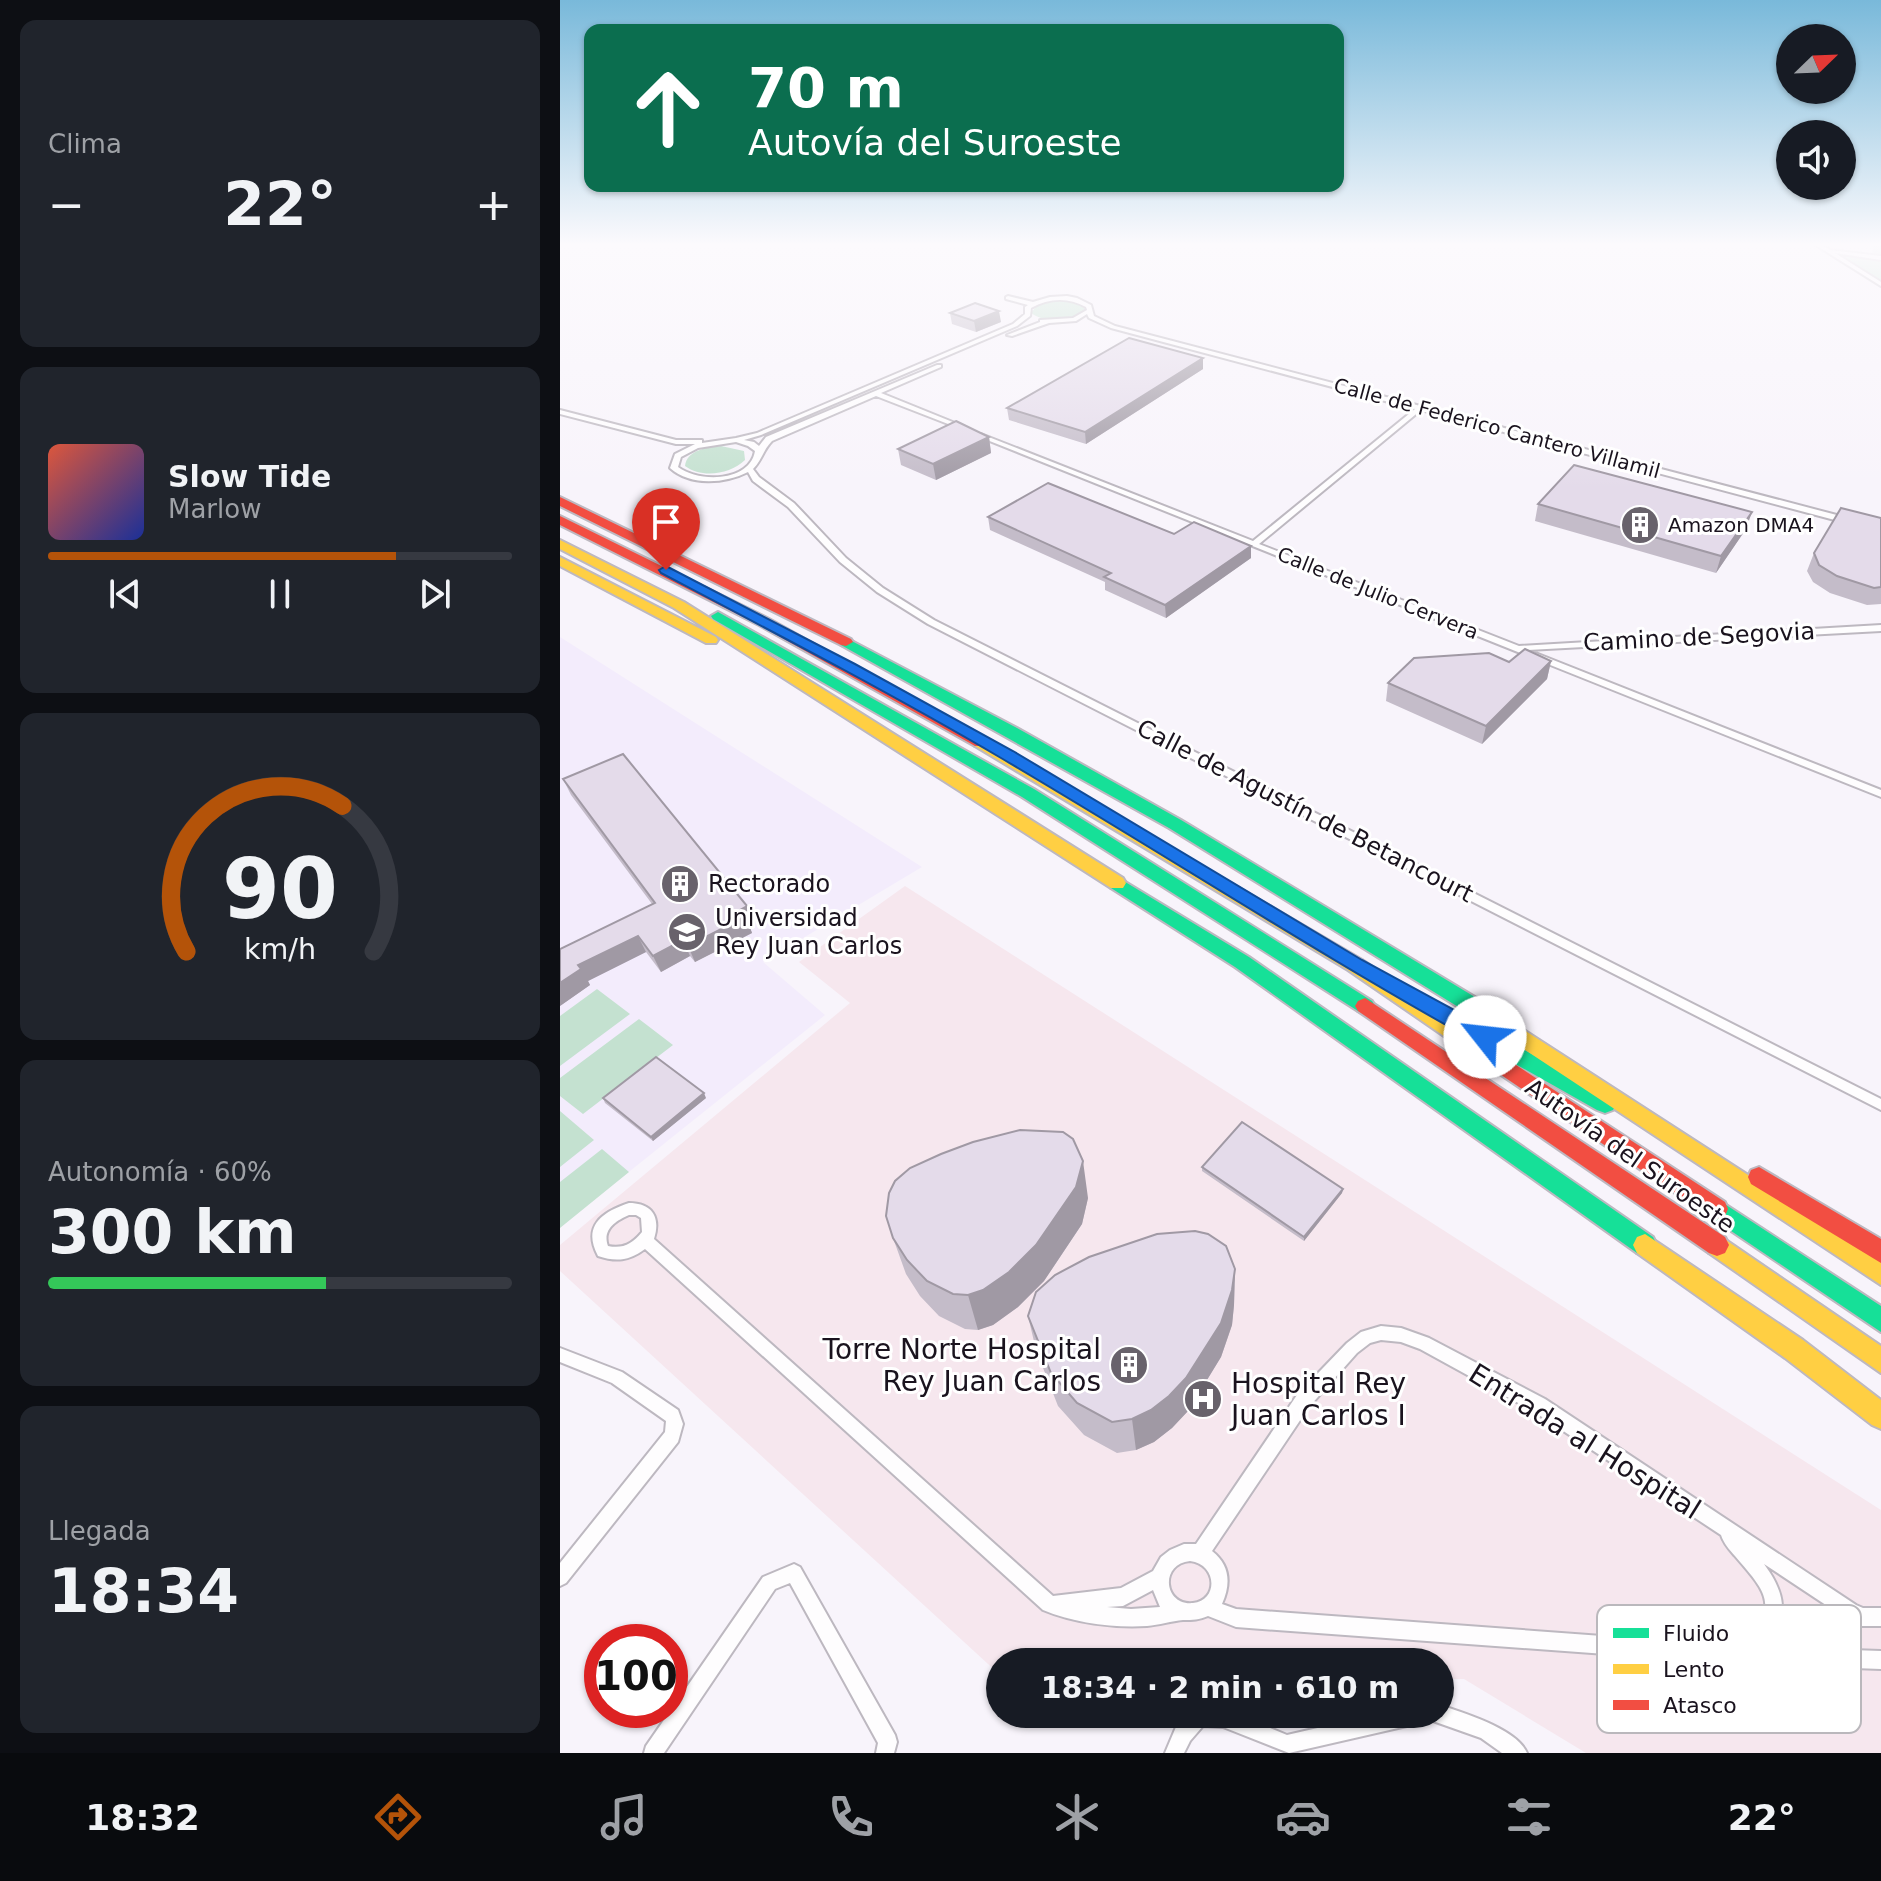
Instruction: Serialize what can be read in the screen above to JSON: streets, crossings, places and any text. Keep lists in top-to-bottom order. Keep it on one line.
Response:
{"streets":{"highway":["Autovía del Suroeste"],"street":["Calle de Federico Cantero Villamil","Calle de Julio Cervera","Camino de Segovia","Calle de Agustín de Betancourt","Entrada al Hospital"]},"crossings":[["Calle de Julio Cervera","Camino de Segovia"]],"places":{"building":["Amazon DMA4","Rectorado","Torre Norte Hospital Rey Juan Carlos"],"school or university":["Universidad Rey Juan Carlos"],"hospital":["Hospital Rey Juan Carlos I"]},"legend":["Fluido","Lento","Atasco"],"north":"top right","page":{"tile":["Clima",["Autonomía · 60%","300 km"],["Llegada","18:34"]],"turn":["70 m","Autovía del Suroeste"],"heat":["−","22°","+"],"song":["Slow Tide","Marlow"],"limit":"100","trip":"18:34 · 2 min · 610 m","tabs":["18:32","22°"],"gauge":["90","km/h"]}}
